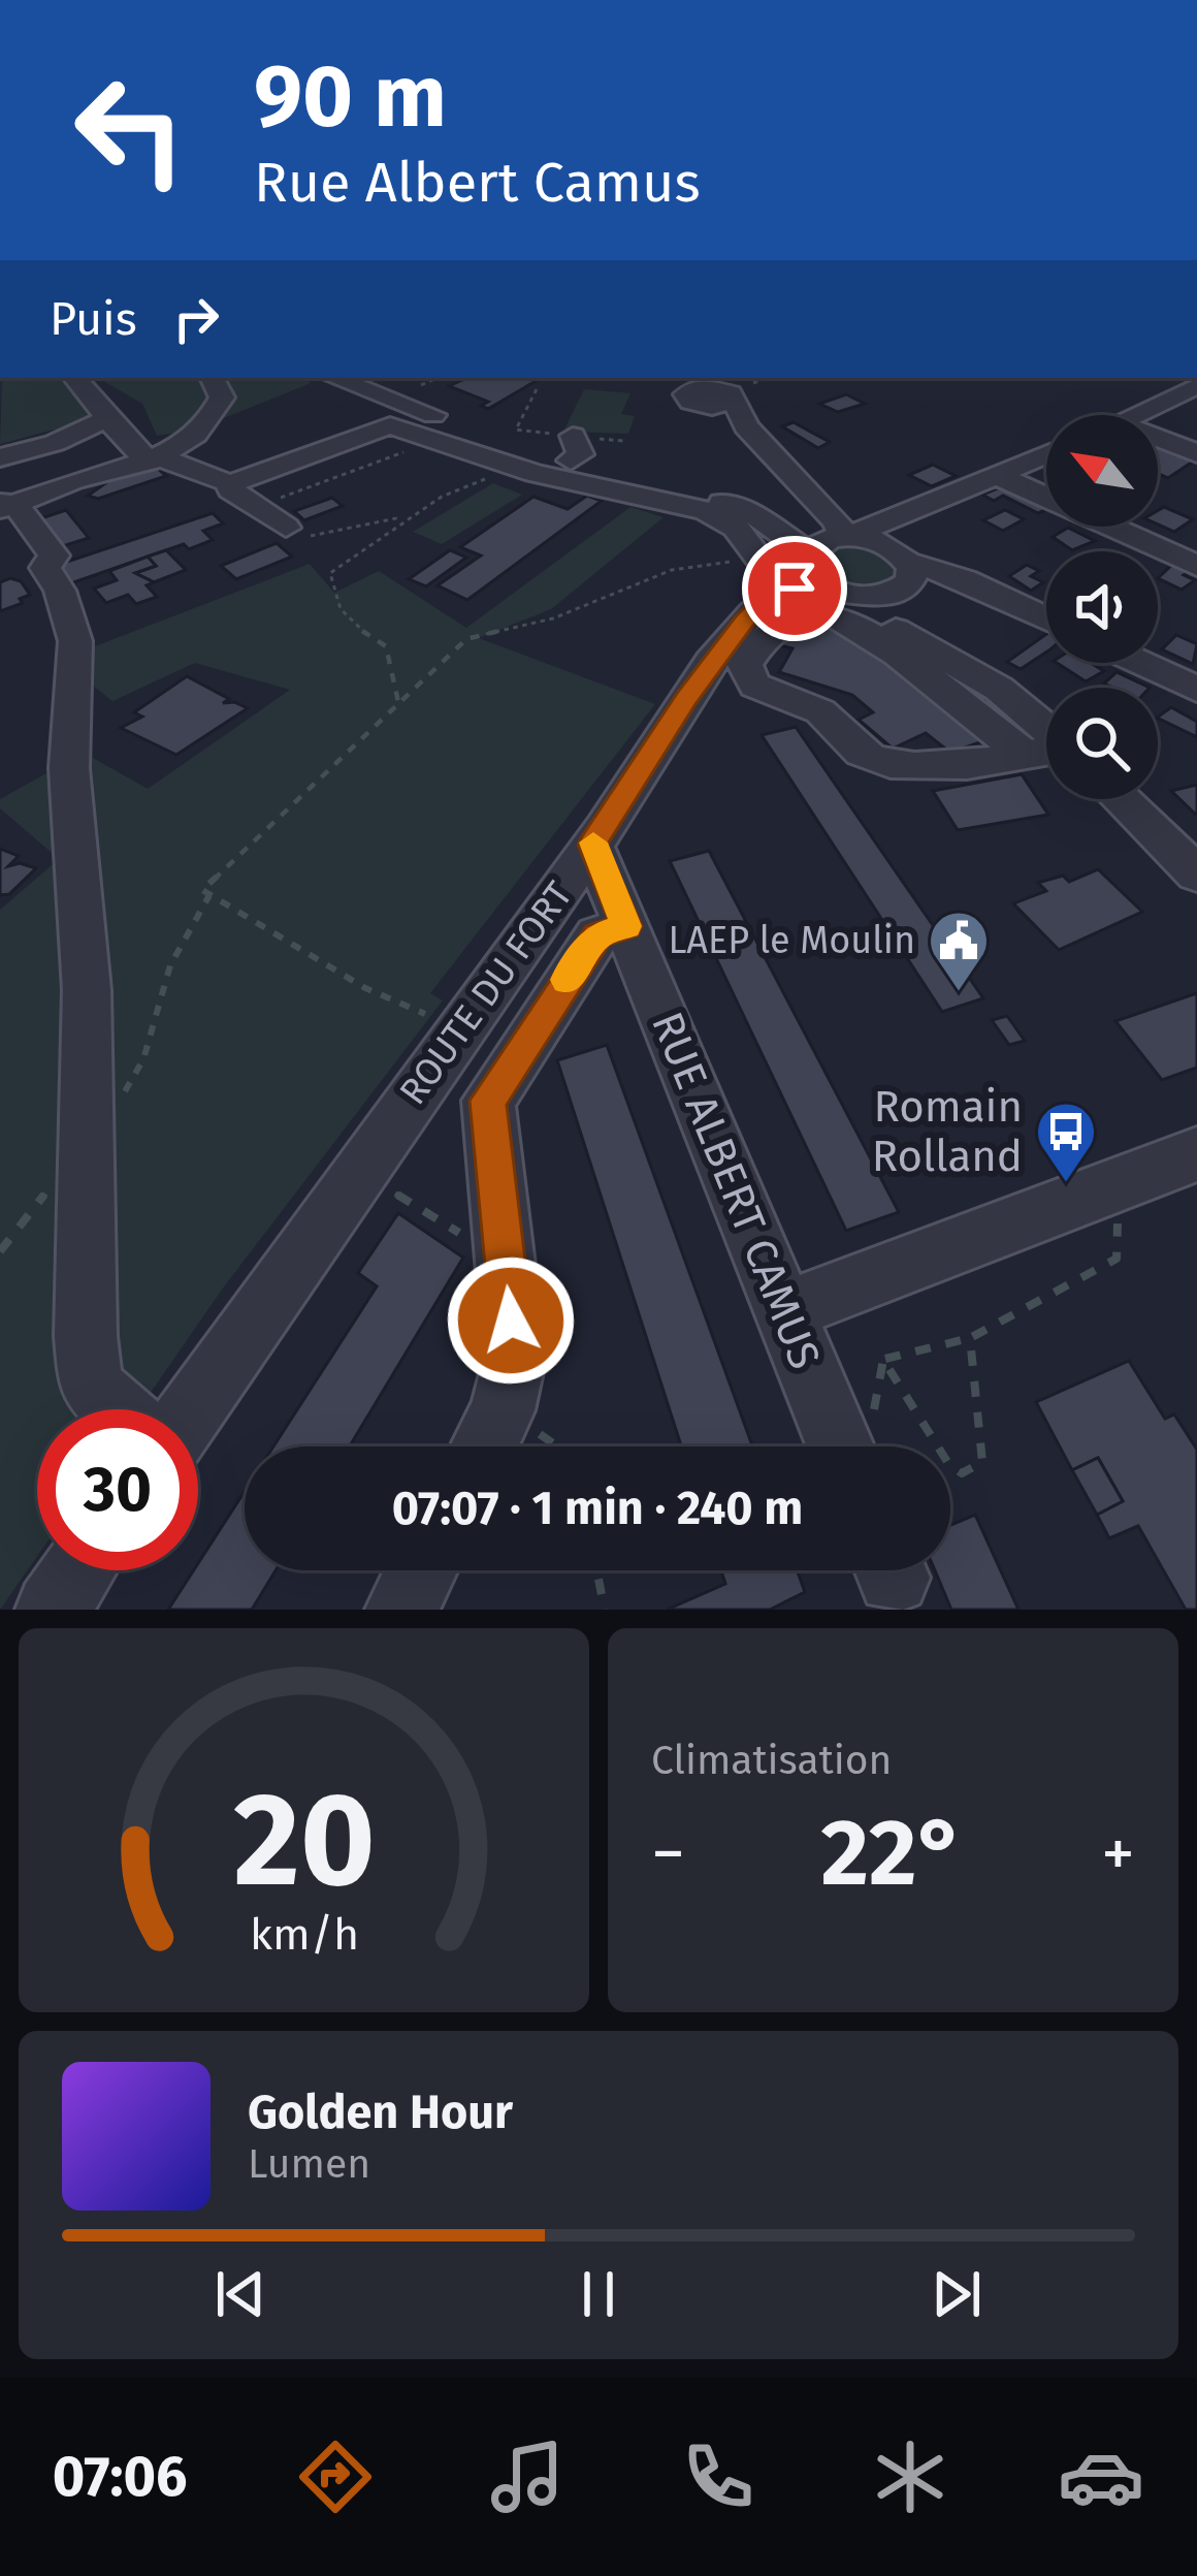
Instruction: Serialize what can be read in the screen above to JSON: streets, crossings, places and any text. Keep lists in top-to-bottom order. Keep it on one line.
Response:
{"streets":{"street":["ROUTE DU FORT","RUE ALBERT CAMUS"]},"crossings":[["ROUTE DU FORT","RUE ALBERT CAMUS"]],"places":{"public building":["LAEP le Moulin"],"bus stop":["Romain Rolland"]},"north":"top left","page":{"turn":["90 m","Rue Albert Camus"],"then":"Puis","limit":"30","trip":"07:07 · 1 min · 240 m","tile":"Climatisation","heat":["−","22°","+"],"song":["Golden Hour","Lumen"],"tabs":"07:06","gauge":["20","km/h"]}}
